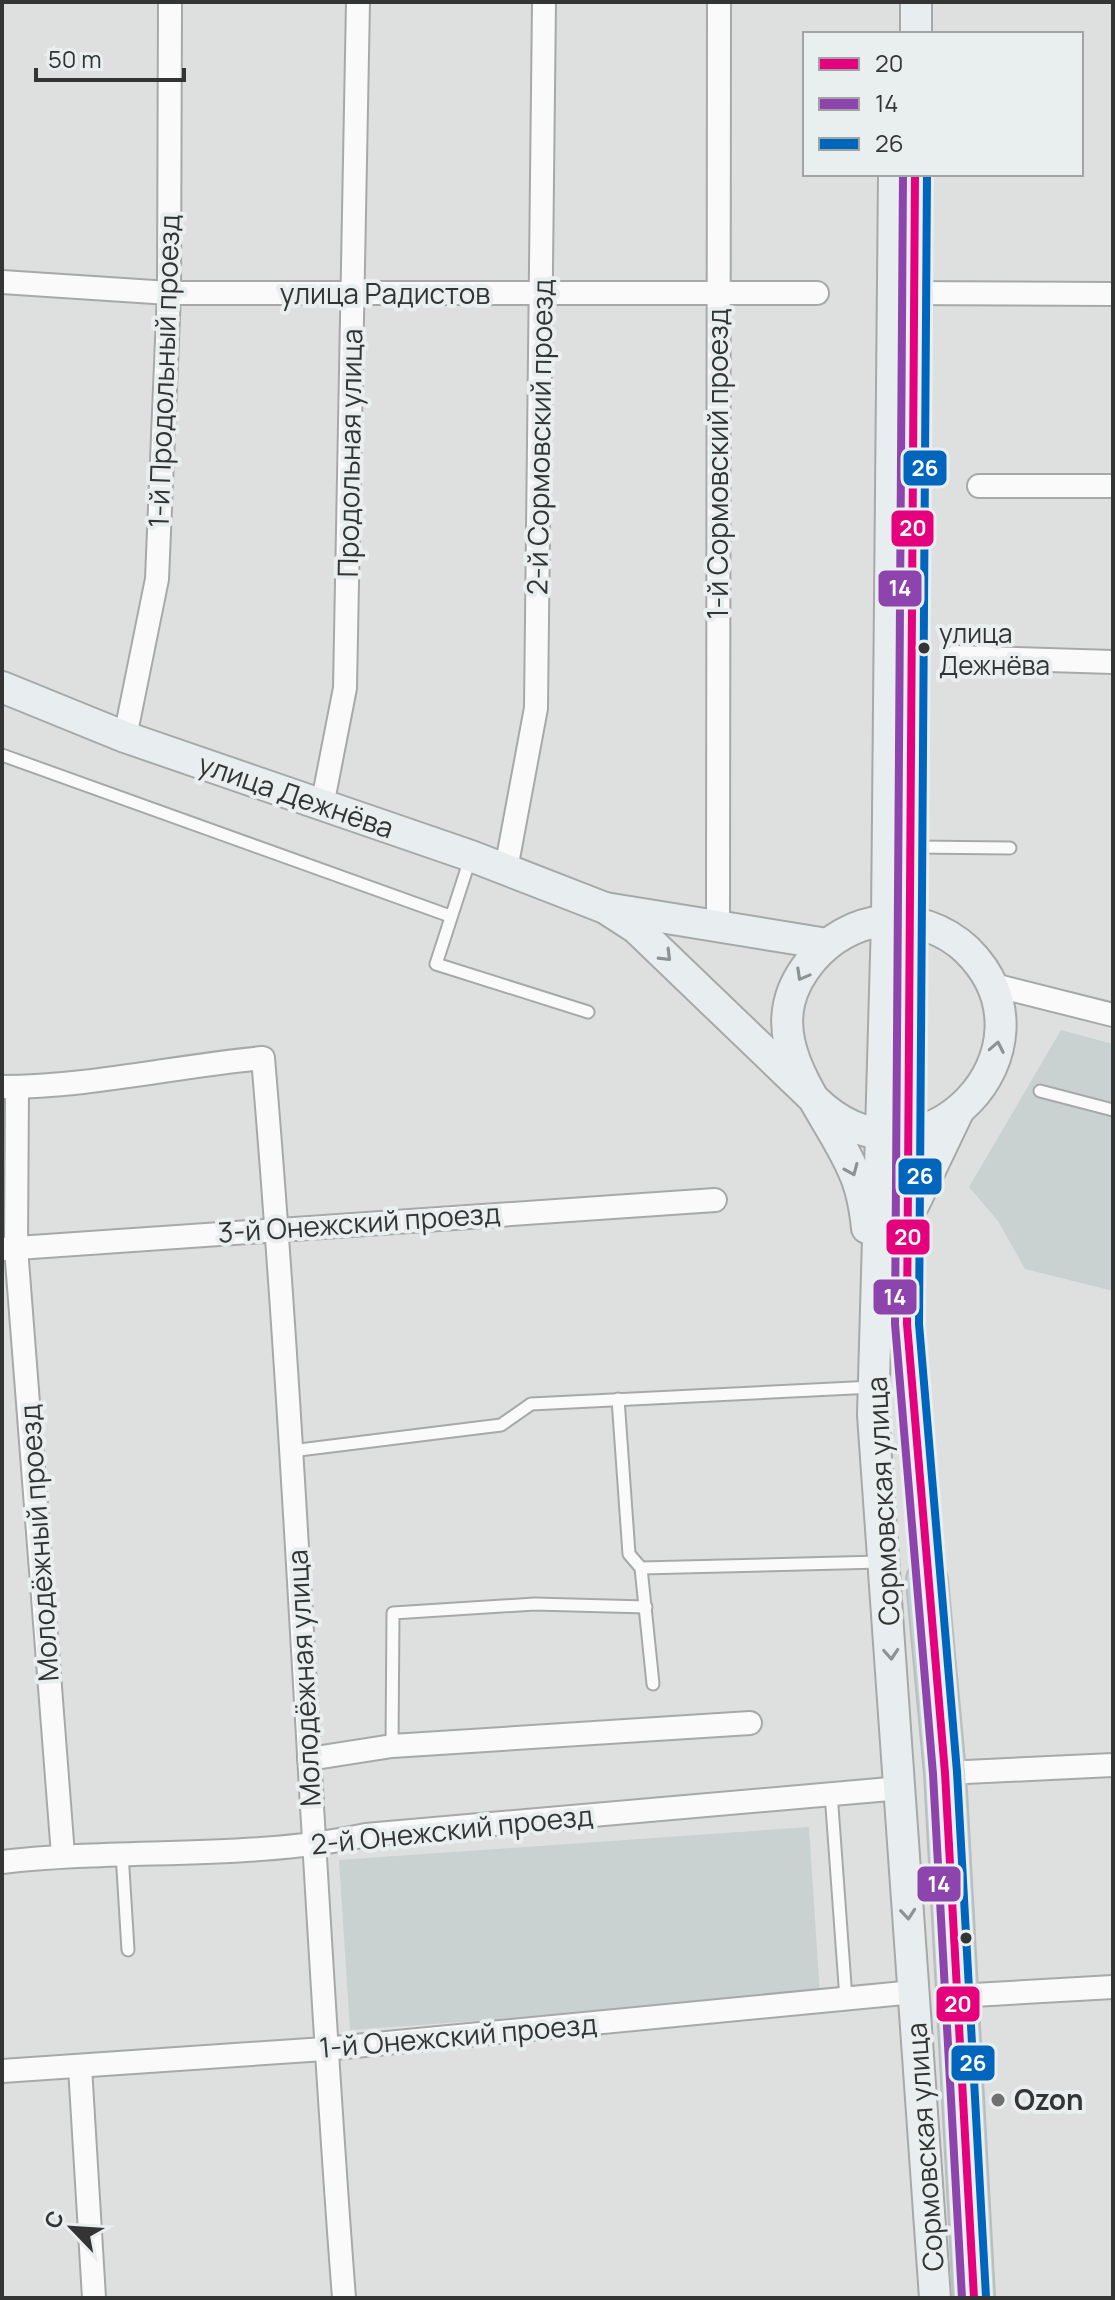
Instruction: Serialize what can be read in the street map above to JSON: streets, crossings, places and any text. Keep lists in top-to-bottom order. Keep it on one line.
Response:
{"streets":{"highway":["Сормовская улица"],"main road":["улица Дежнёва"],"street":["улица Радистов","1-й Продольный проезд","2-й Сормовский проезд","Продольная улица","1-й Сормовский проезд","3-й Онежский проезд","Молодёжный проезд","Молодёжная улица","2-й Онежский проезд","1-й Онежский проезд"]},"crossings":[["улица Радистов","1-й Продольный проезд"],["улица Радистов","2-й Сормовский проезд"],["улица Радистов","Продольная улица"],["улица Радистов","1-й Сормовский проезд"],["1-й Продольный проезд","улица Дежнёва"],["2-й Сормовский проезд","улица Дежнёва"],["Продольная улица","улица Дежнёва"],["1-й Сормовский проезд","улица Дежнёва"],["3-й Онежский проезд","Молодёжный проезд"],["3-й Онежский проезд","Молодёжная улица"],["Сормовская улица","2-й Онежский проезд"],["Сормовская улица","1-й Онежский проезд"],["Молодёжный проезд","Молодёжная улица"],["Молодёжный проезд","2-й Онежский проезд"],["Молодёжная улица","2-й Онежский проезд"],["Молодёжная улица","1-й Онежский проезд"]],"places":["улица Дежнёва","Ozon"],"lines":["transit line 20","transit line 14","transit line 26"],"legend":["20","14","26"],"scale_bar":"50 m","north":"top left"}
